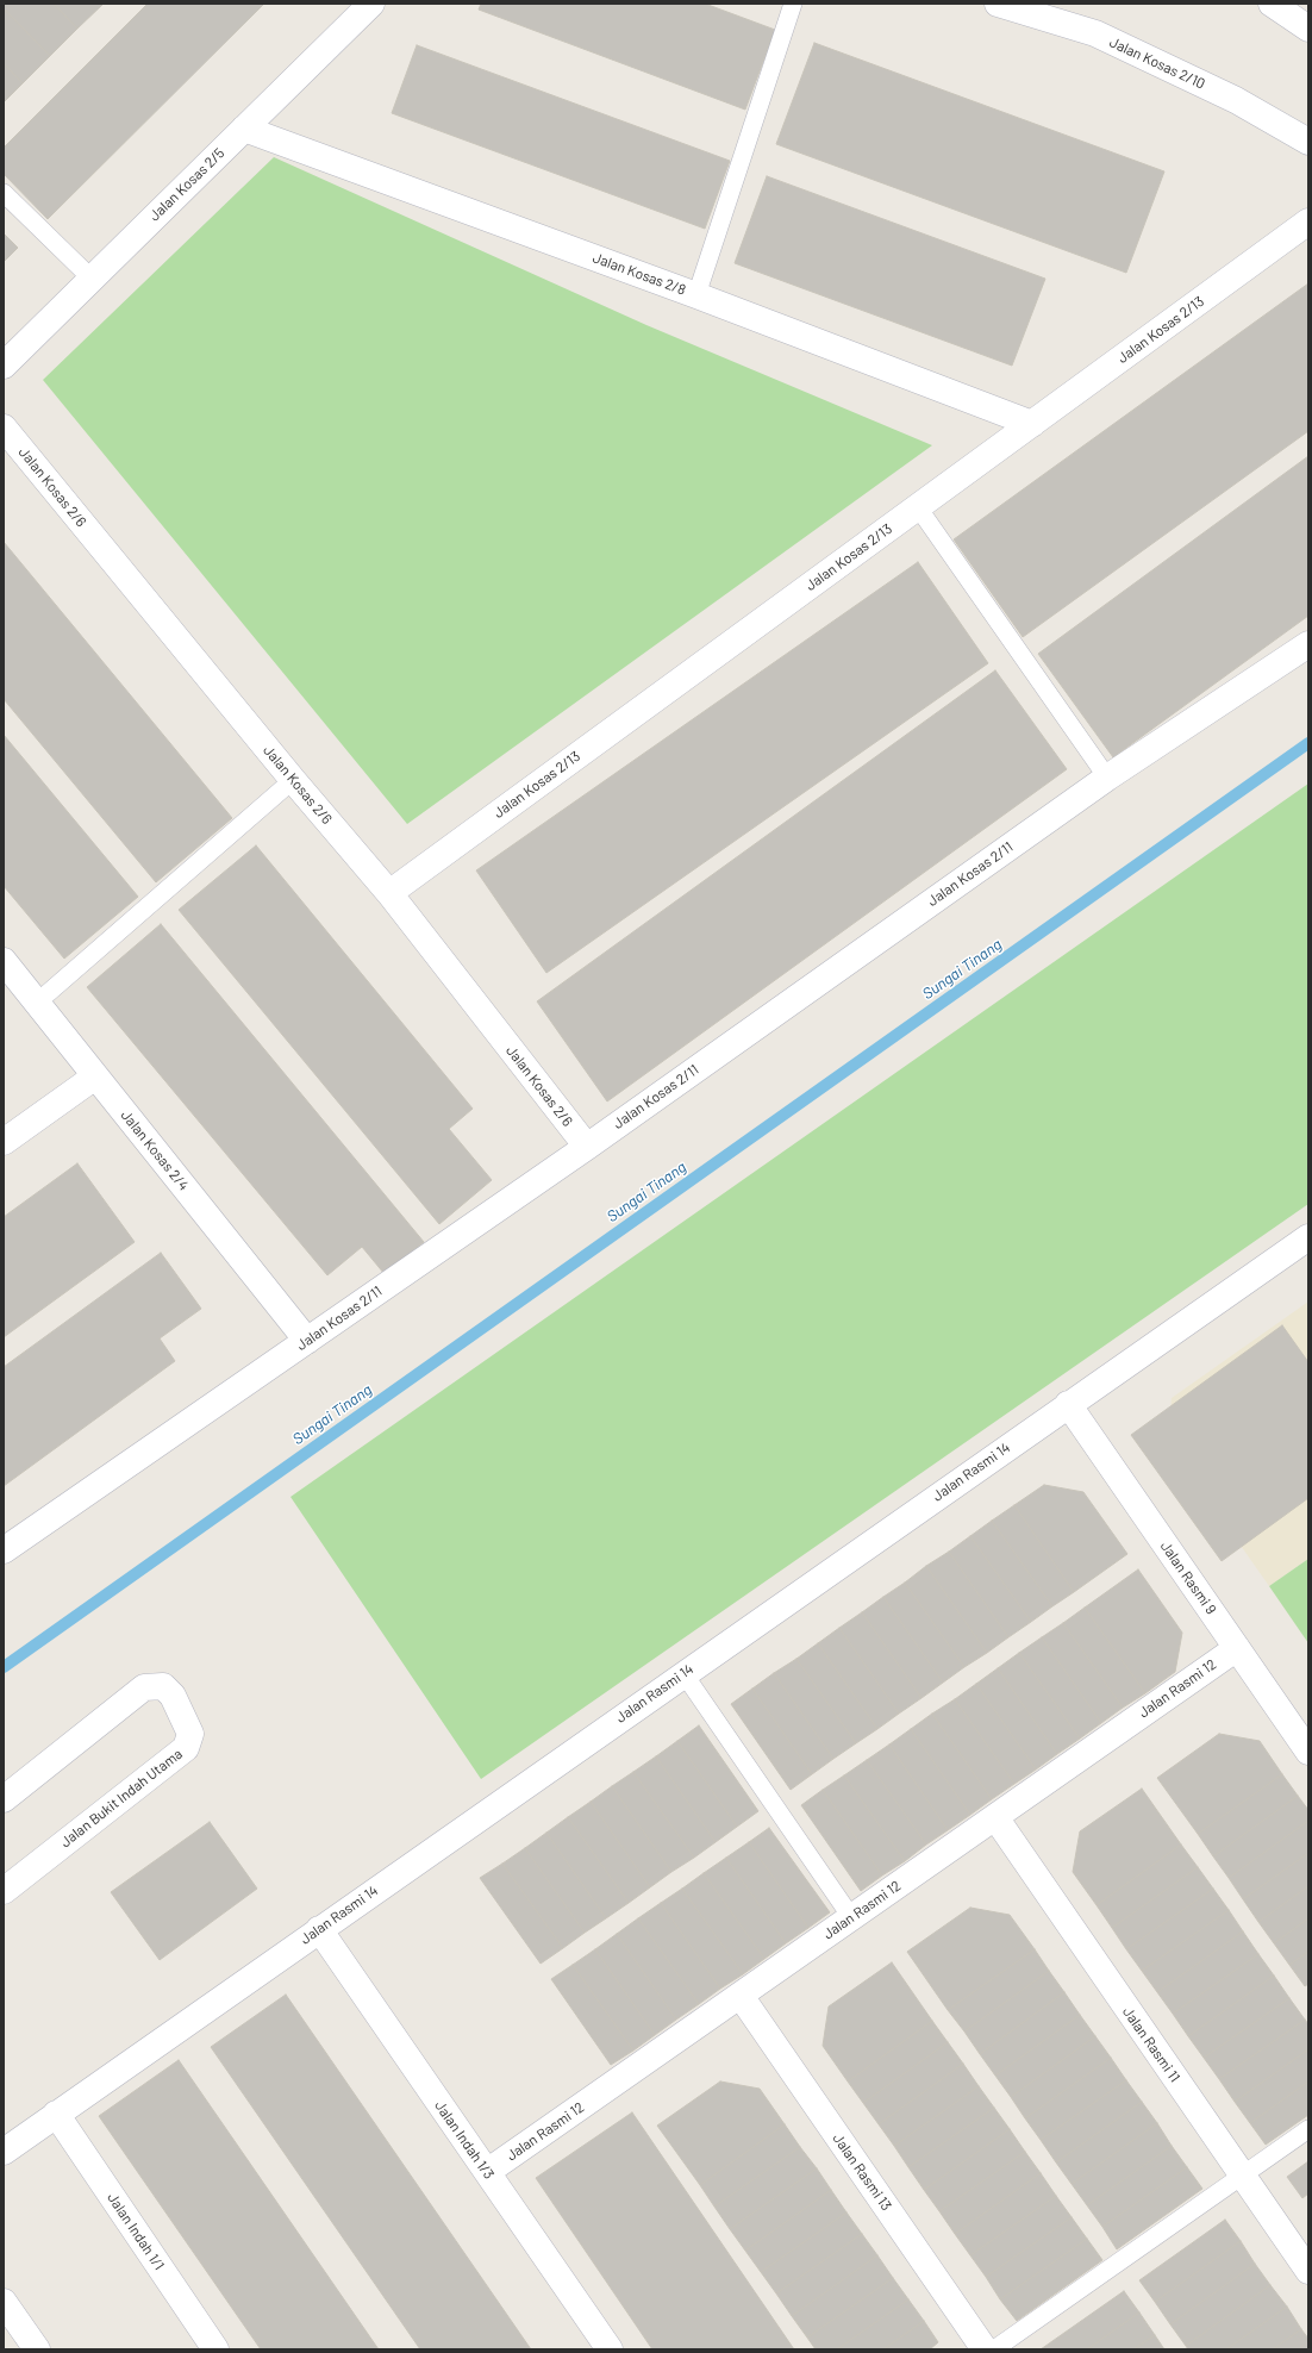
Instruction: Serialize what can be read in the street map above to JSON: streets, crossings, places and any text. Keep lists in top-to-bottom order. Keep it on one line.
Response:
{"streets":{"street":["Jalan Kosas 2/10","Jalan Kosas 2/5","Jalan Kosas 2/8","Jalan Kosas 2/13","Jalan Kosas 2/6","Jalan Kosas 2/11","Jalan Kosas 2/4","Jalan Rasmi 14","Jalan Rasmi 9","Jalan Rasmi 12","Jalan Bukit Indah Utama","Jalan Rasmi 11","Jalan Indah 1/3","Jalan Rasmi 13","Jalan Indah 1/1"]},"crossings":[["Jalan Kosas 2/5","Jalan Kosas 2/8"],["Jalan Kosas 2/8","Jalan Kosas 2/13"],["Jalan Kosas 2/13","Jalan Kosas 2/6"],["Jalan Kosas 2/6","Jalan Kosas 2/11"],["Jalan Kosas 2/11","Jalan Kosas 2/4"],["Jalan Rasmi 14","Jalan Rasmi 9"],["Jalan Rasmi 14","Jalan Indah 1/3"],["Jalan Rasmi 14","Jalan Indah 1/1"],["Jalan Rasmi 9","Jalan Rasmi 12"],["Jalan Rasmi 12","Jalan Rasmi 11"],["Jalan Rasmi 12","Jalan Indah 1/3"],["Jalan Rasmi 12","Jalan Rasmi 13"]],"water":["Sungai Tinang"]}
